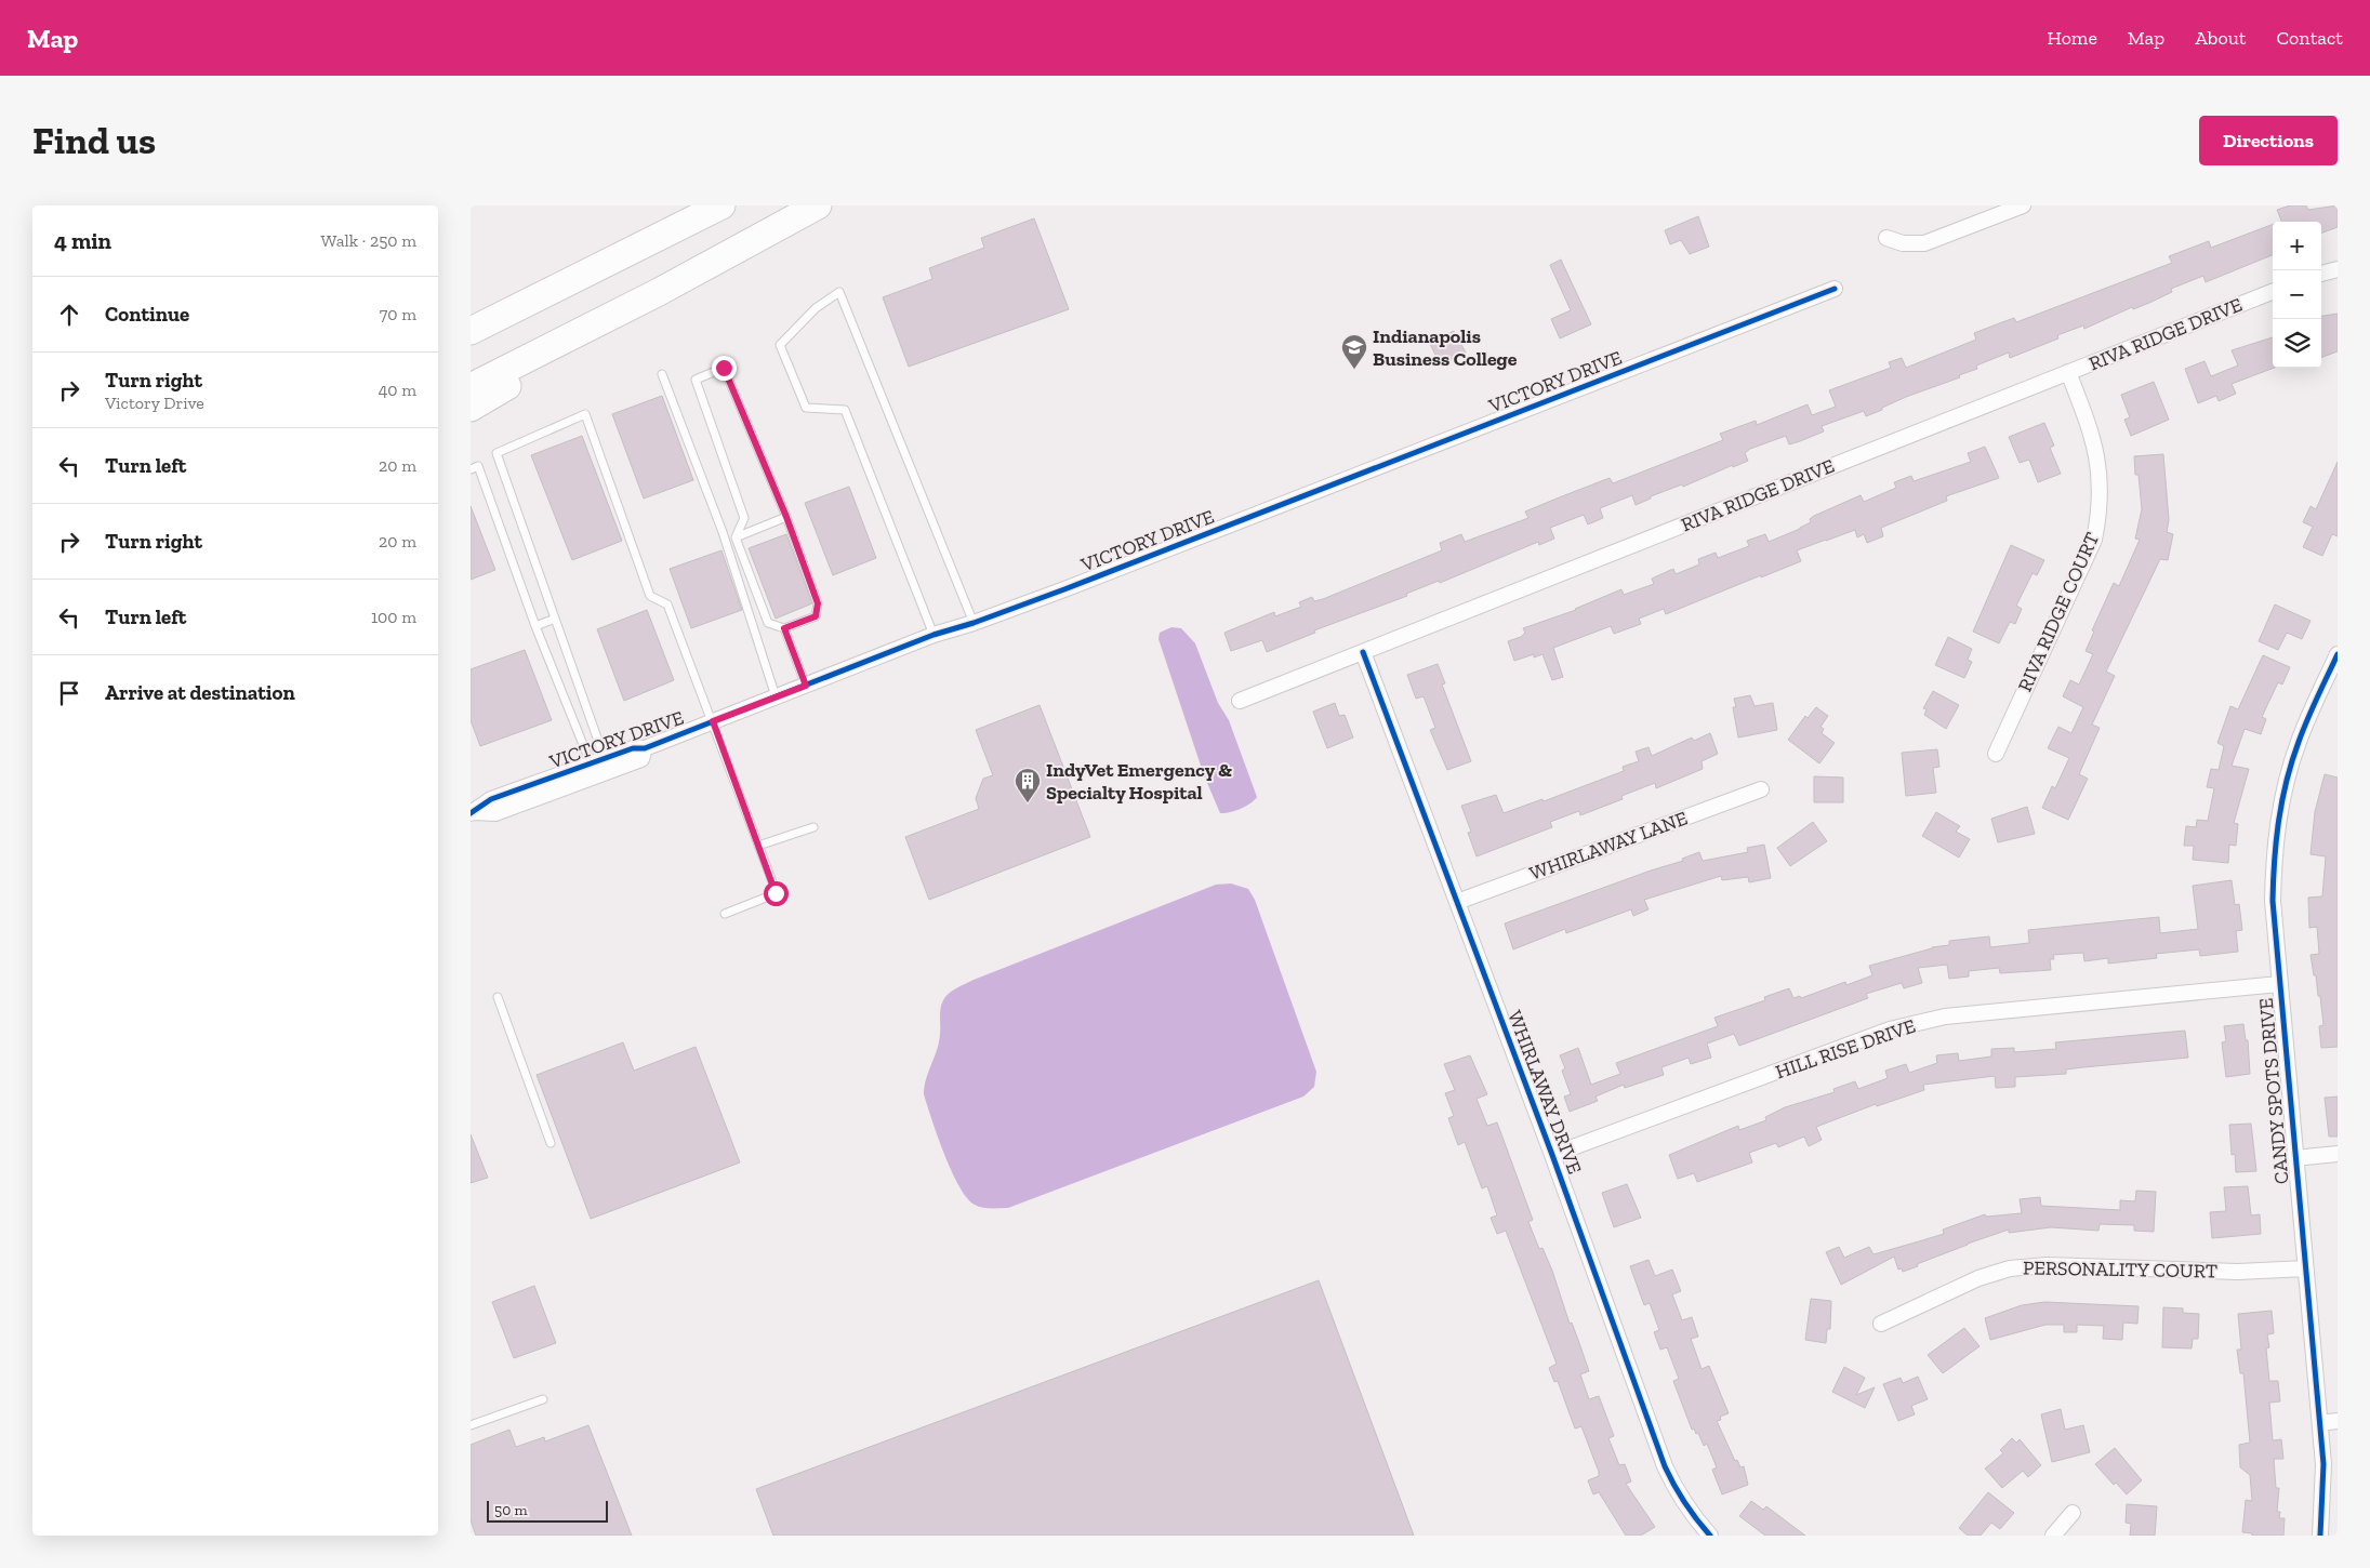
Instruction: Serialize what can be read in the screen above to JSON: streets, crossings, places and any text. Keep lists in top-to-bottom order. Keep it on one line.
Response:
{"streets":{"street":["RIVA RIDGE DRIVE","VICTORY DRIVE","RIVA RIDGE COURT","WHIRLAWAY LANE","HILL RISE DRIVE","CANDY SPOTS DRIVE","WHIRLAWAY DRIVE","PERSONALITY COURT"]},"crossings":[["RIVA RIDGE DRIVE","RIVA RIDGE COURT"],["RIVA RIDGE DRIVE","WHIRLAWAY DRIVE"],["WHIRLAWAY LANE","WHIRLAWAY DRIVE"],["HILL RISE DRIVE","CANDY SPOTS DRIVE"],["HILL RISE DRIVE","WHIRLAWAY DRIVE"],["CANDY SPOTS DRIVE","PERSONALITY COURT"]],"places":{"school or university":["Indianapolis Business College"],"building":["IndyVet Emergency & Specialty Hospital"]},"scale_bar":"50 m","page":{"header":"Map","nav":["Home","Map","About","Contact"],"buttons":"Directions","title":"Find us","heading":["4 min","Walk · 250 m"],"map_buttons":["+","−"],"list":[["Continue","70 m"],["Turn right","Victory Drive","40 m"],["Turn left","20 m"],["Turn right","20 m"],["Turn left","100 m"],"Arrive at destination"],"scale":"50 m"}}
